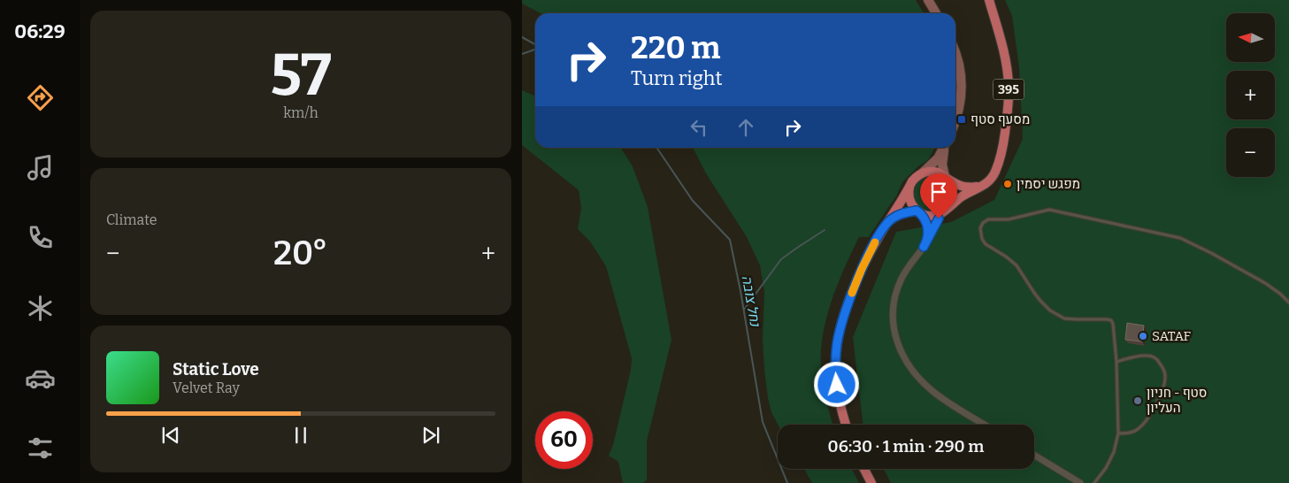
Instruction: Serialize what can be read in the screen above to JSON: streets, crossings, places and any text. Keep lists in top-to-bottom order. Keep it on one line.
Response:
{"streets":{"main road":["395"]},"water":["נחל צובה"],"places":{"transit":["מסעף סטף"],"other":["מפגש יסמין","SATAF","סטף - חניון העליון"]},"north":"left","page":{"tabs":"06:29","tile":[["57","km/h"],"Climate"],"map_buttons":["+","−"],"turn":["220 m","Turn right"],"heat":["−","20°","+"],"song":["Static Love","Velvet Ray"],"limit":"60","trip":"06:30 · 1 min · 290 m"}}
